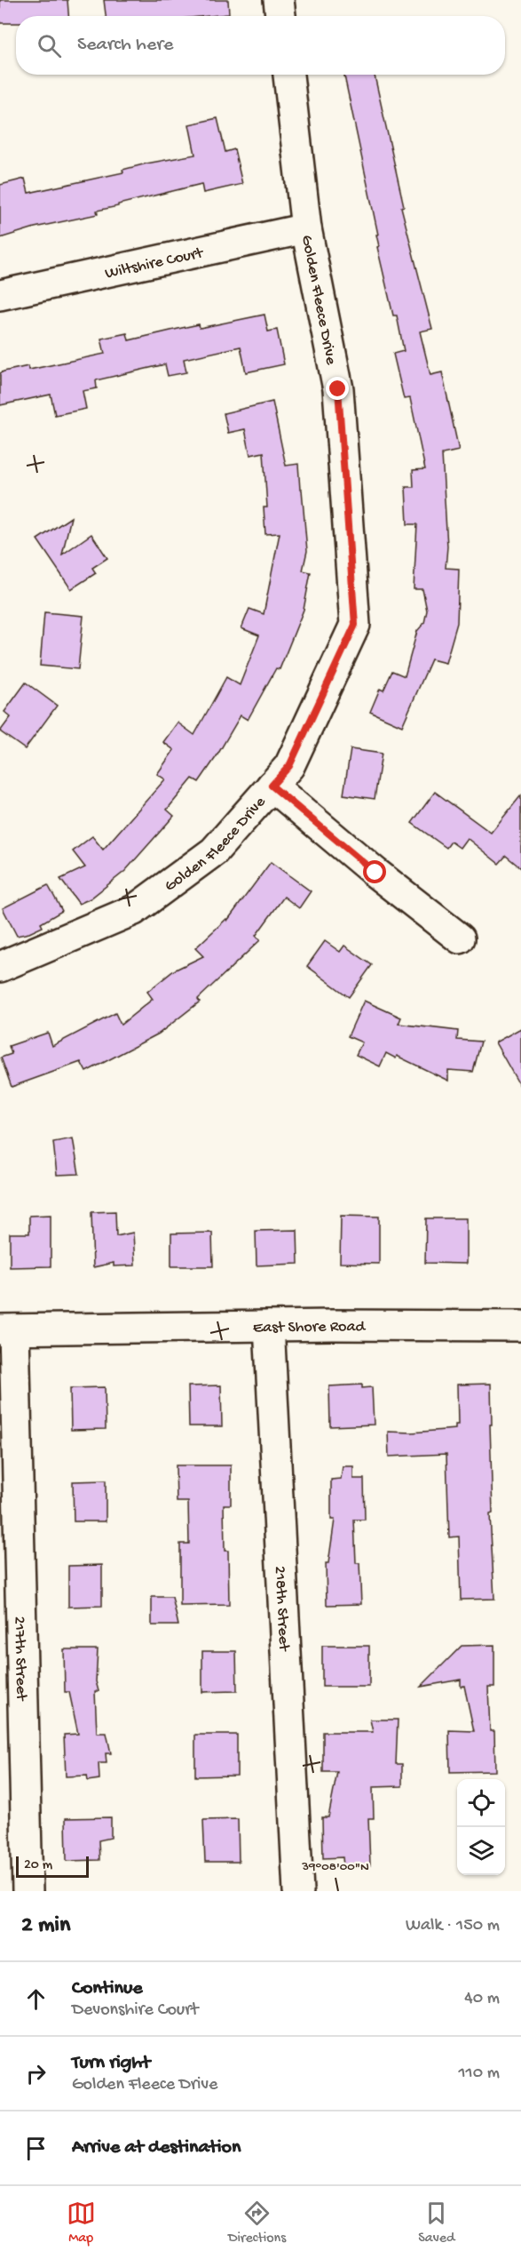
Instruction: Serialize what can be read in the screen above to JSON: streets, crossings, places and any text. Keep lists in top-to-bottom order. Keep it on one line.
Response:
{"streets":{"street":["Wiltshire Court","Golden Fleece Drive","East Shore Road","218th Street","217th Street"]},"crossings":[["Wiltshire Court","Golden Fleece Drive"],["East Shore Road","218th Street"],["East Shore Road","217th Street"]],"scale_bar":"20 m","page":{"search":"Search here","scale":"20 m","heading":["2 min","Walk · 150 m"],"list":[["Continue","Devonshire Court","40 m"],["Turn right","Golden Fleece Drive","110 m"],"Arrive at destination"],"nav":["Map","Directions","Saved"]},"coordinates":["39°08'00\"N"]}
